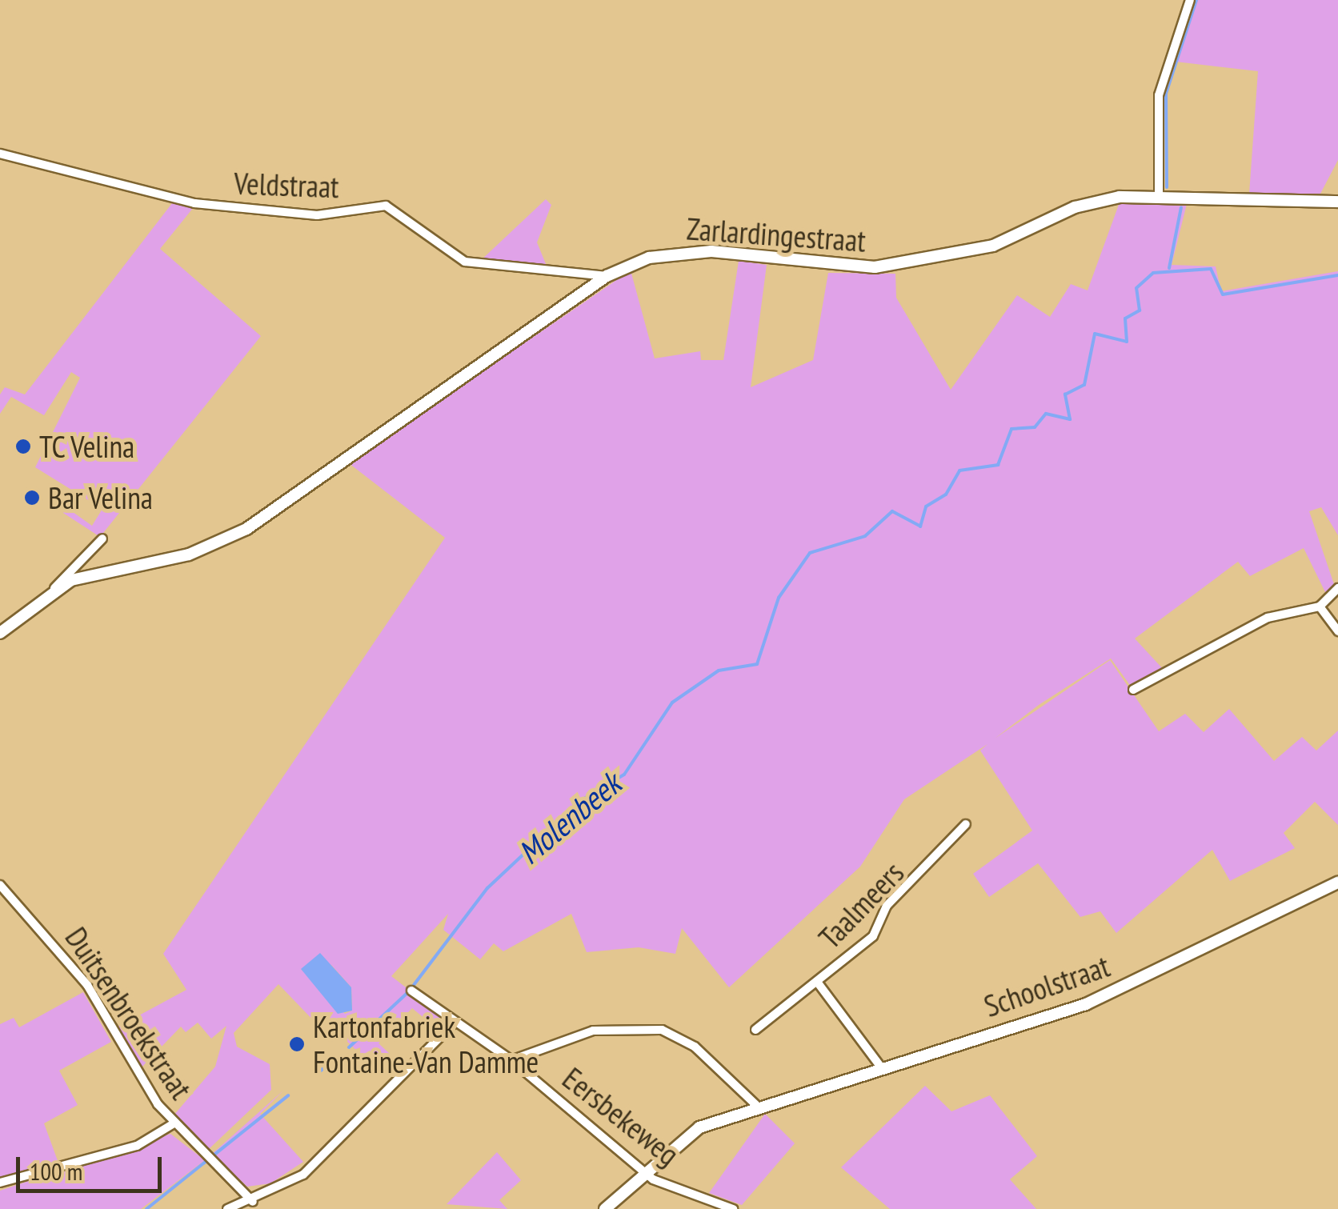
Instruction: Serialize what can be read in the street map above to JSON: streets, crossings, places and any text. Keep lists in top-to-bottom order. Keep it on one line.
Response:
{"streets":{"street":["Veldstraat","Zarlardingestraat","Taalmeers","Schoolstraat","Duitsenbroekstraat","Eersbekeweg"]},"crossings":[["Veldstraat","Zarlardingestraat"],["Taalmeers","Schoolstraat"],["Schoolstraat","Eersbekeweg"]],"water":["Molenbeek"],"places":["TC Velina","Bar Velina","Kartonfabriek Fontaine-Van Damme"],"scale_bar":"100 m"}
